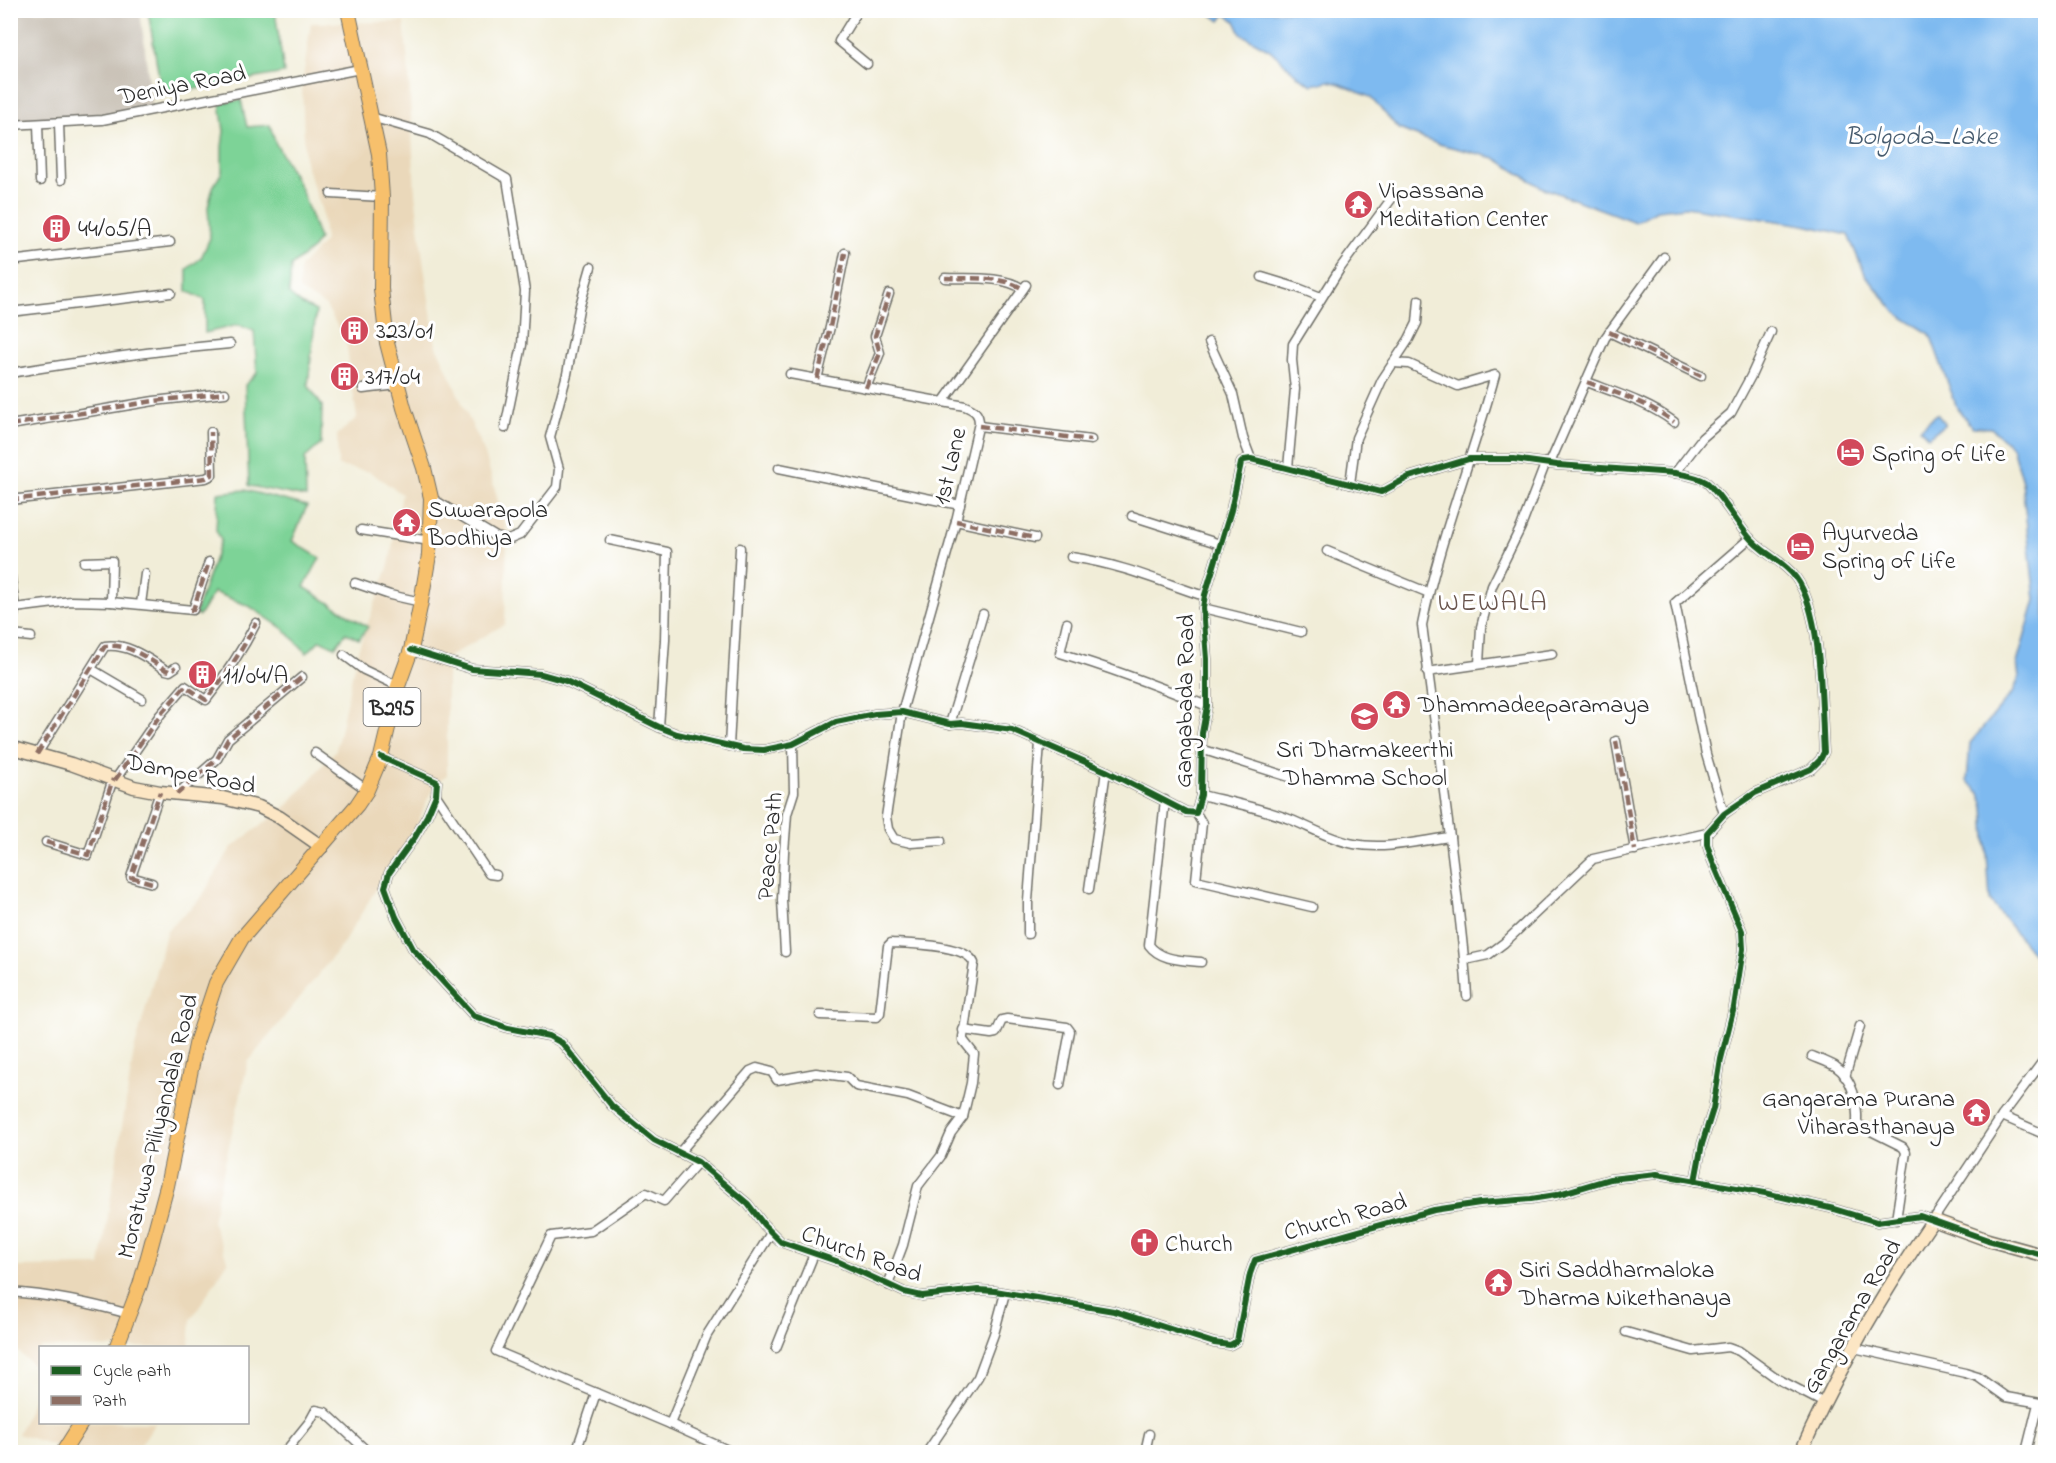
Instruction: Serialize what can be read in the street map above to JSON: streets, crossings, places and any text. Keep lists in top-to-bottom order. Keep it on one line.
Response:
{"streets":{"main road":["B295","Moratuwa-Piliyandala Road"],"street":["Deniya Road","1st Lane","Gangabada Road","Dampe Road","Peace Path","Church Road","Gangarama Road"]},"crossings":[["Deniya Road","Moratuwa-Piliyandala Road"],["1st Lane","Gangabada Road"],["Gangabada Road","Peace Path"],["Gangabada Road","Moratuwa-Piliyandala Road"],["Dampe Road","Moratuwa-Piliyandala Road"],["Church Road","Gangarama Road"]],"districts":["WEWALA"],"water":["Bolgoda_Lake"],"places":{"temple":["Vipassana Meditation Center","Suwarapola Bodhiya","Dhammadeeparamaya","Gangarama Purana Viharasthanaya","Siri Saddharmaloka Dharma Nikethanaya"],"building":["44/05/A","323/01","317/04","11/04/A"],"hotel":["Spring of Life","Ayurveda Spring of Life"],"school or university":["Sri Dharmakeerthi Dhamma School"],"church":["Church"]},"legend":["Cycle path","Path"]}
